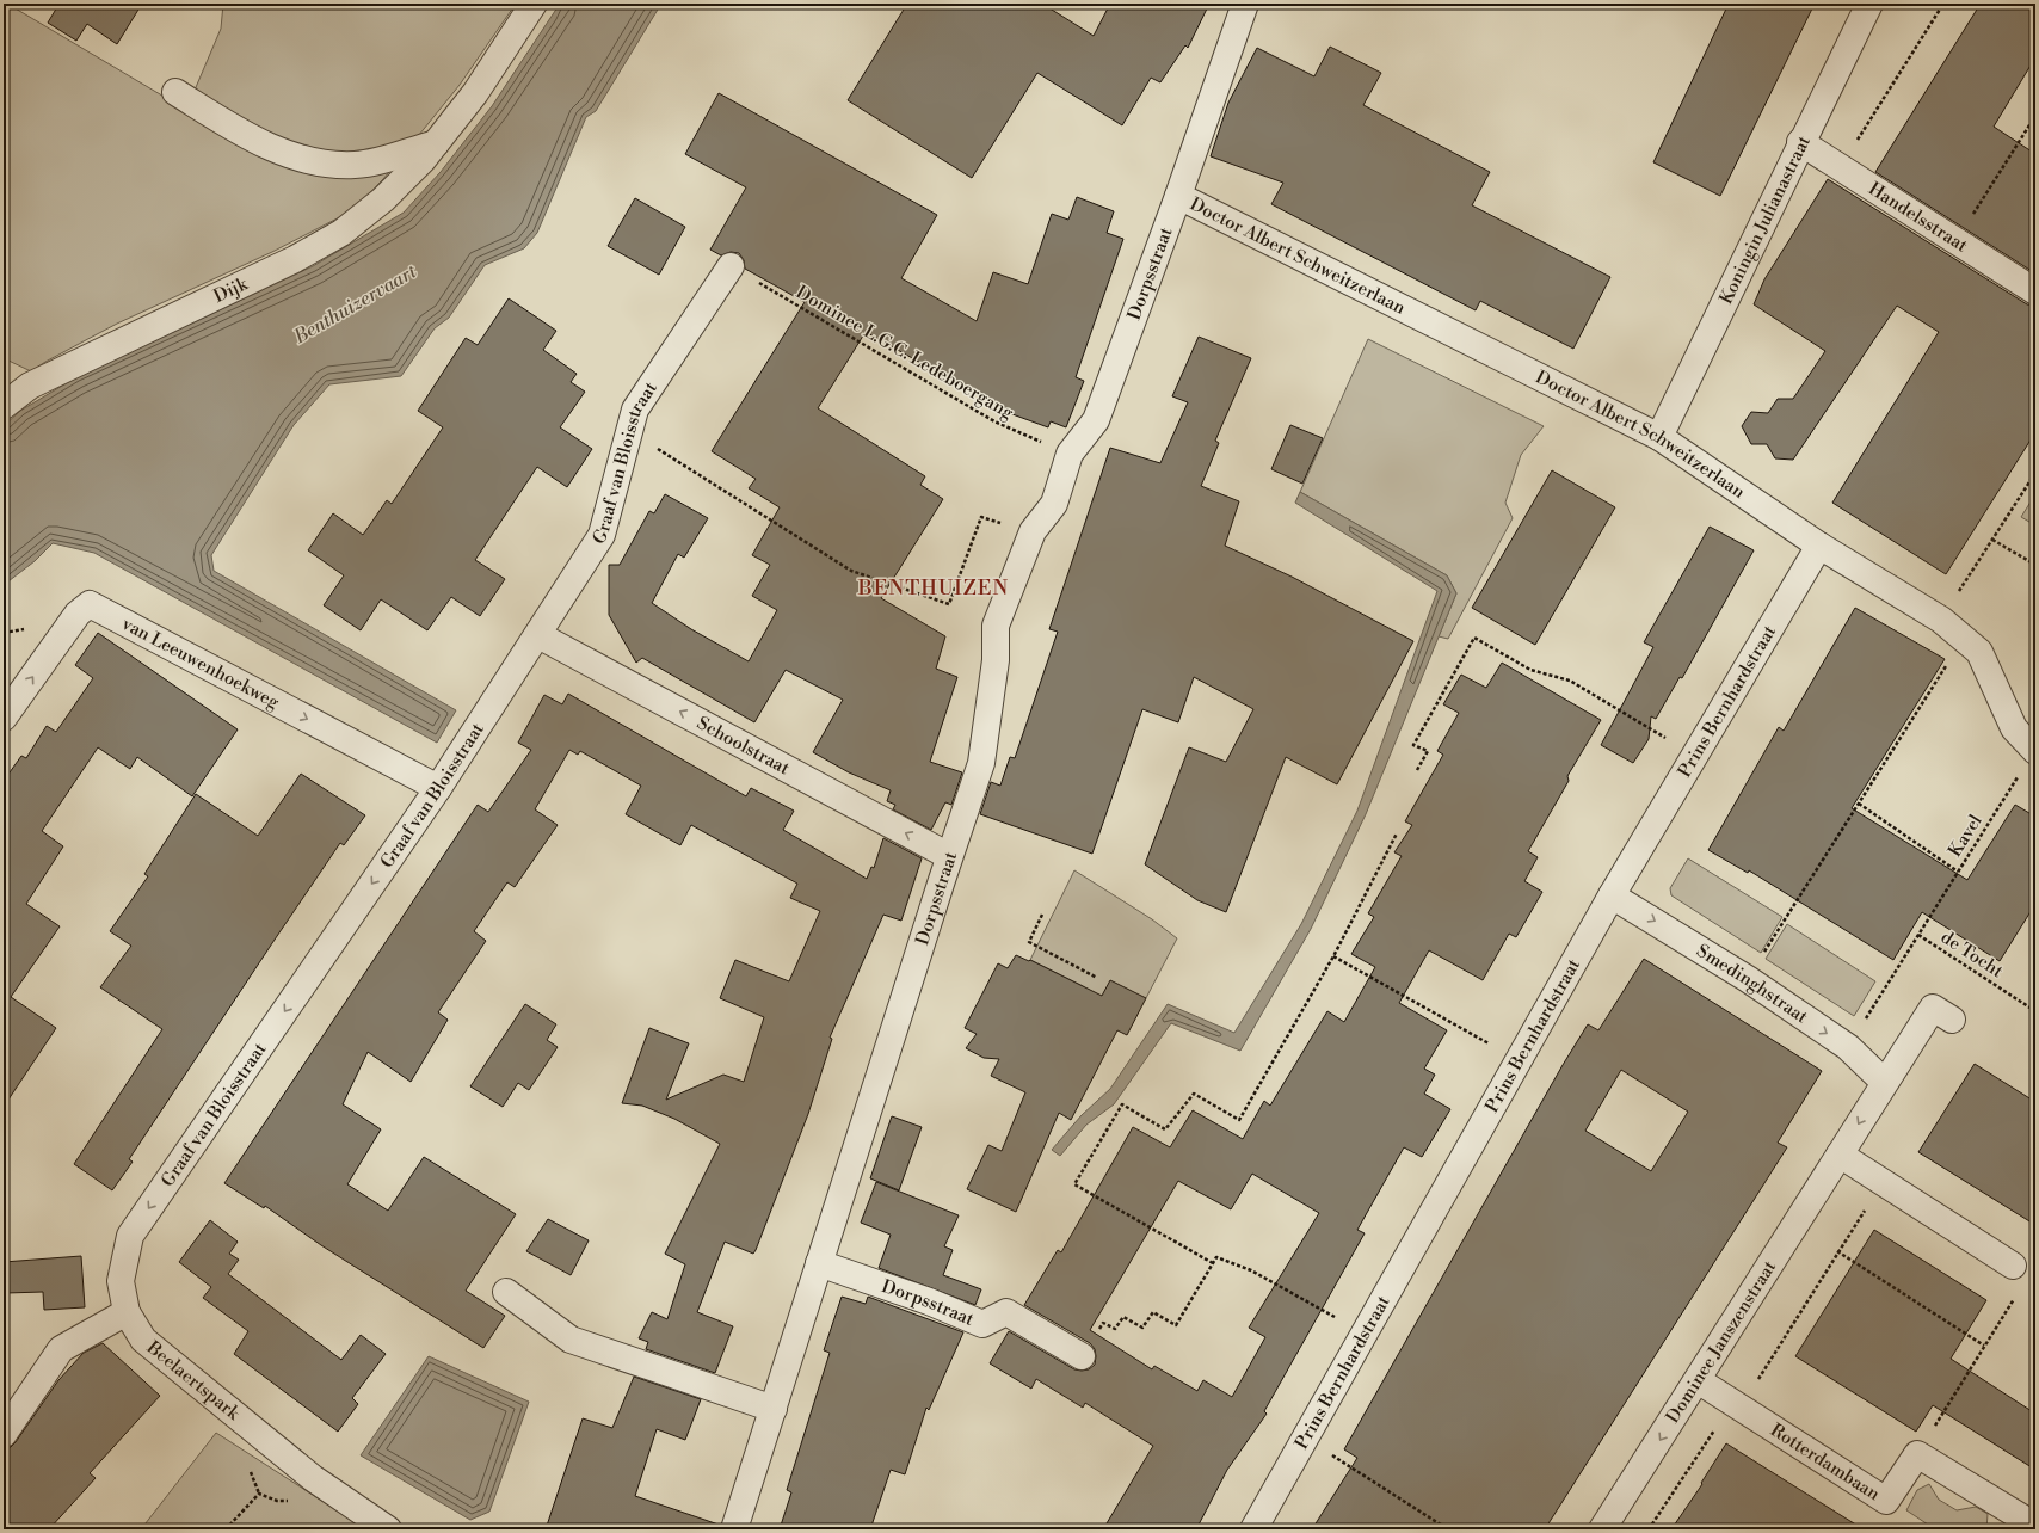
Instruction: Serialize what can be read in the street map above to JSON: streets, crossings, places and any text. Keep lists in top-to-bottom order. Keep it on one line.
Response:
{"streets":{"street":["Handelsstraat","Koningin Julianastraat","Doctor Albert Schweitzerlaan","Dorpsstraat","Dijk","Graaf van Bloisstraat","van Leeuwenhoekweg","Prins Bernhardstraat","Schoolstraat","Smedinghstraat","Dominee Janszenstraat","Beelaertspark","Rotterdambaan"],"path":["Dominee L.G.C. Ledeboergang","Kavel","de Tocht"]},"crossings":[["Handelsstraat","Koningin Julianastraat"],["Koningin Julianastraat","Doctor Albert Schweitzerlaan"],["Doctor Albert Schweitzerlaan","Dorpsstraat"],["Doctor Albert Schweitzerlaan","Prins Bernhardstraat"],["Doctor Albert Schweitzerlaan","Kavel"],["Dorpsstraat","Dominee L.G.C. Ledeboergang"],["Dorpsstraat","Schoolstraat"],["Dominee L.G.C. Ledeboergang","Graaf van Bloisstraat"],["Graaf van Bloisstraat","van Leeuwenhoekweg"],["Graaf van Bloisstraat","Schoolstraat"],["Graaf van Bloisstraat","Beelaertspark"],["Prins Bernhardstraat","Smedinghstraat"],["Kavel","de Tocht"],["Kavel","Smedinghstraat"],["Smedinghstraat","Dominee Janszenstraat"],["Dominee Janszenstraat","Rotterdambaan"]],"one_way":["Graaf van Bloisstraat","van Leeuwenhoekweg","Schoolstraat","Smedinghstraat","Dominee Janszenstraat"],"districts":["BENTHUIZEN"],"water":["Benthuizervaart"]}
